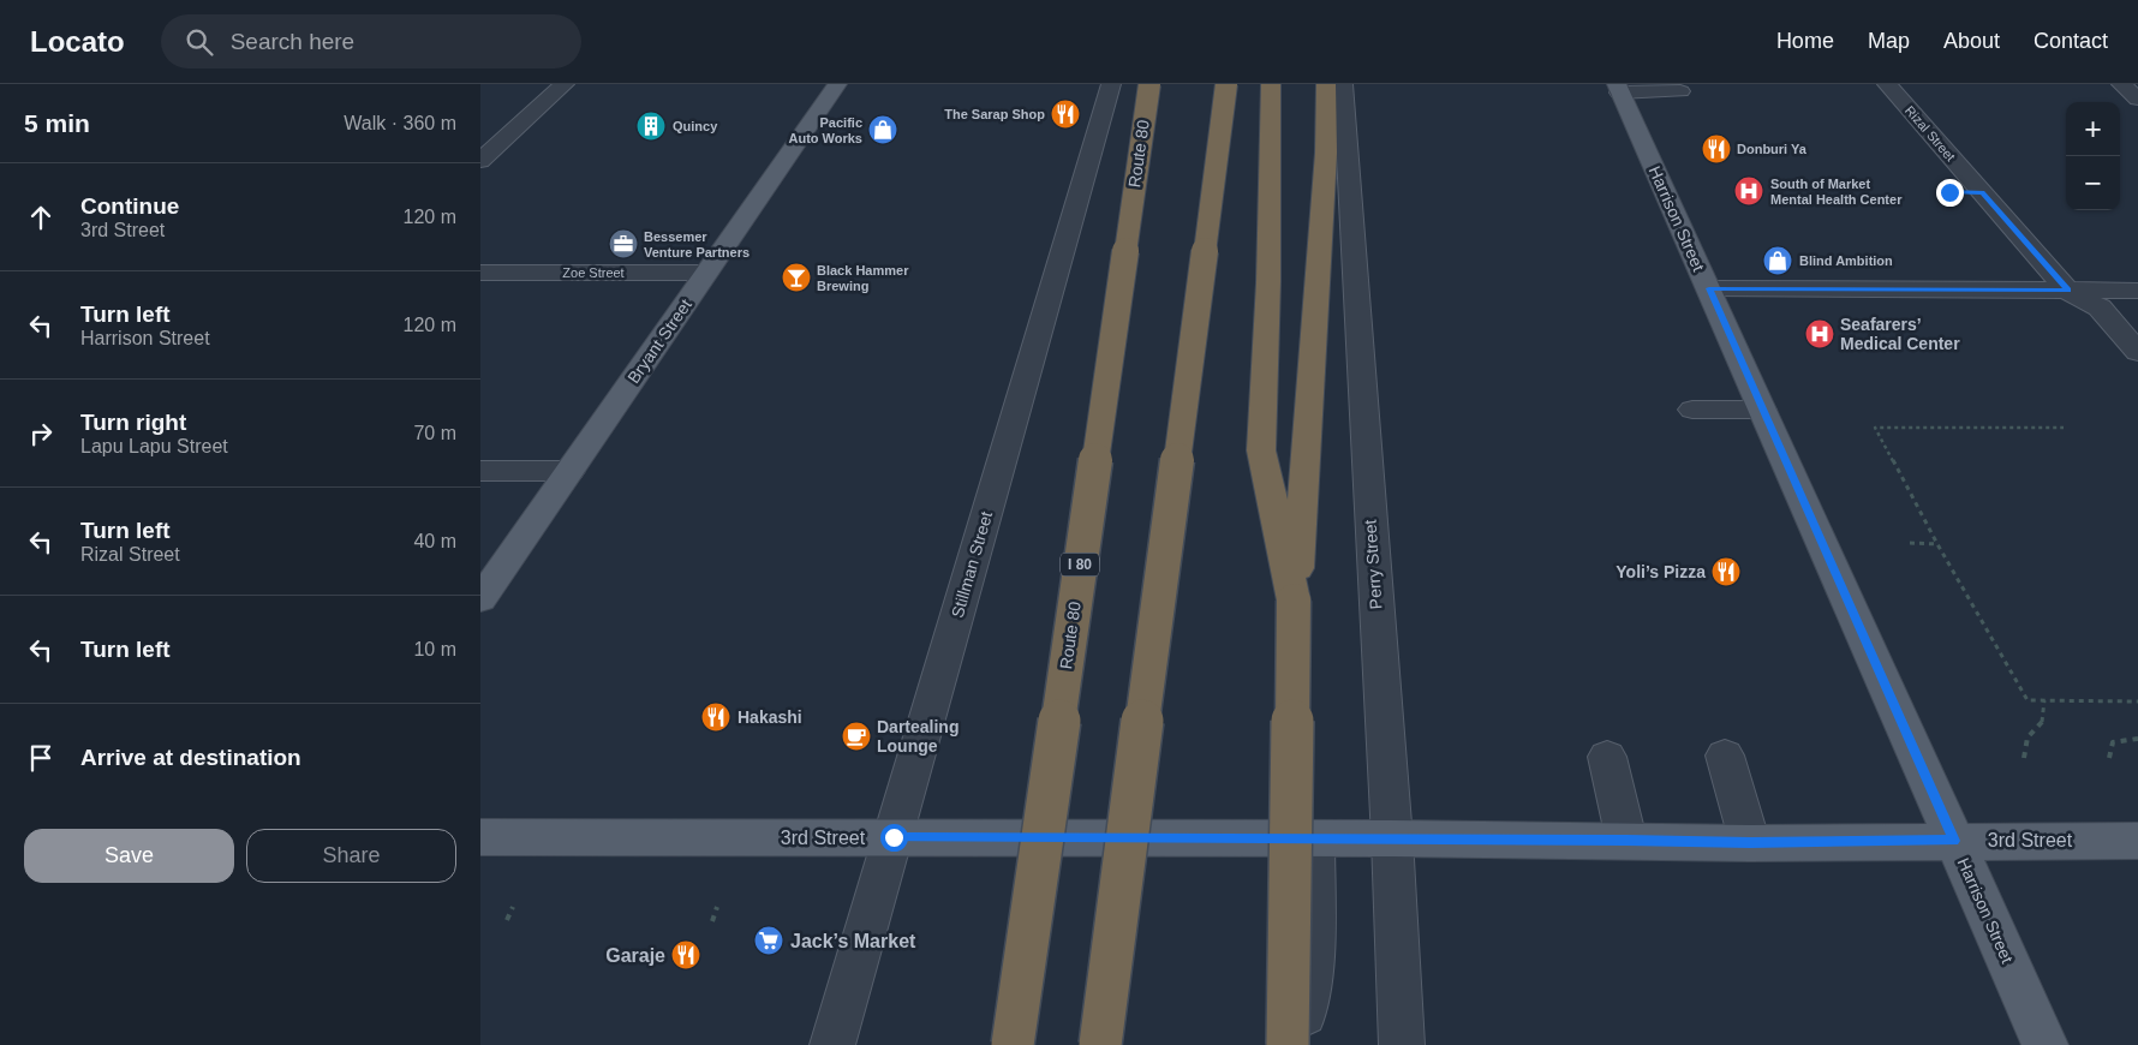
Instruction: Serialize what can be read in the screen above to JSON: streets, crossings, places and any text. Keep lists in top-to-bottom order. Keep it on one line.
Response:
{"streets":{"highway":["Route 80","I 80"],"main road":["Harrison Street","Bryant Street","3rd Street"],"street":["Rizal Street","Zoe Street","Stillman Street","Perry Street"]},"crossings":[["Harrison Street","3rd Street"],["Zoe Street","Bryant Street"],["Stillman Street","3rd Street"],["Perry Street","3rd Street"]],"places":{"restaurant":["The Sarap Shop","Donburi Ya","Yoli’s Pizza","Hakashi","Garaje"],"building":["Quincy"],"shop":["Pacific Auto Works","Blind Ambition"],"hospital":["South of Market Mental Health Center","Seafarers’ Medical Center"],"office":["Bessemer Venture Partners"],"bar":["Black Hammer Brewing"],"cafe":["Dartealing Lounge"],"supermarket":["Jack’s Market"]},"page":{"header":"Locato","search":"Search here","nav":["Home","Map","About","Contact"],"heading":["5 min","Walk · 360 m"],"map_buttons":["+","−"],"list":[["Continue","3rd Street","120 m"],["Turn left","Harrison Street","120 m"],["Turn right","Lapu Lapu Street","70 m"],["Turn left","Rizal Street","40 m"],["Turn left","10 m"],"Arrive at destination"],"buttons":["Save","Share"]}}
